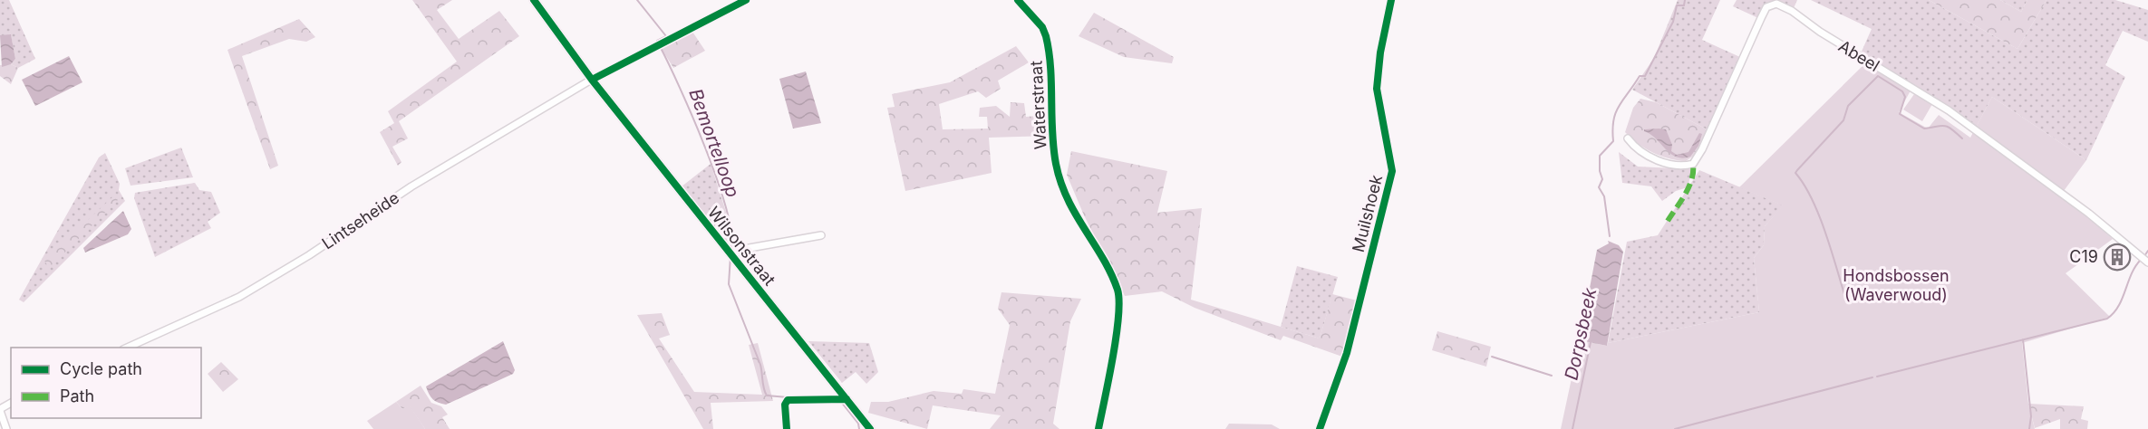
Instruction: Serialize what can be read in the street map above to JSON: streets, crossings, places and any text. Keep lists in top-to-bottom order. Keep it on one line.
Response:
{"streets":{"street":["Abeel","Waterstraat","Muilshoek","Lintseheide","Wilsonstraat"]},"crossings":[["Lintseheide","Wilsonstraat"]],"water":["Bemortelloop","Dorpsbeek"],"parks":["Hondsbossen (Waverwoud)"],"places":{"building":["C19"]},"legend":["Cycle path","Path"]}
